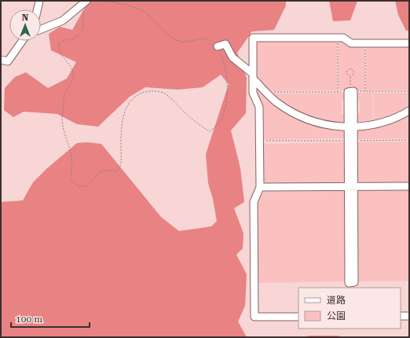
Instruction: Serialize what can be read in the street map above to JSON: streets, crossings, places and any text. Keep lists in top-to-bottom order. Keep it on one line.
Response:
{"legend":["道路","公園"],"scale_bar":"100 m","north":"top"}
